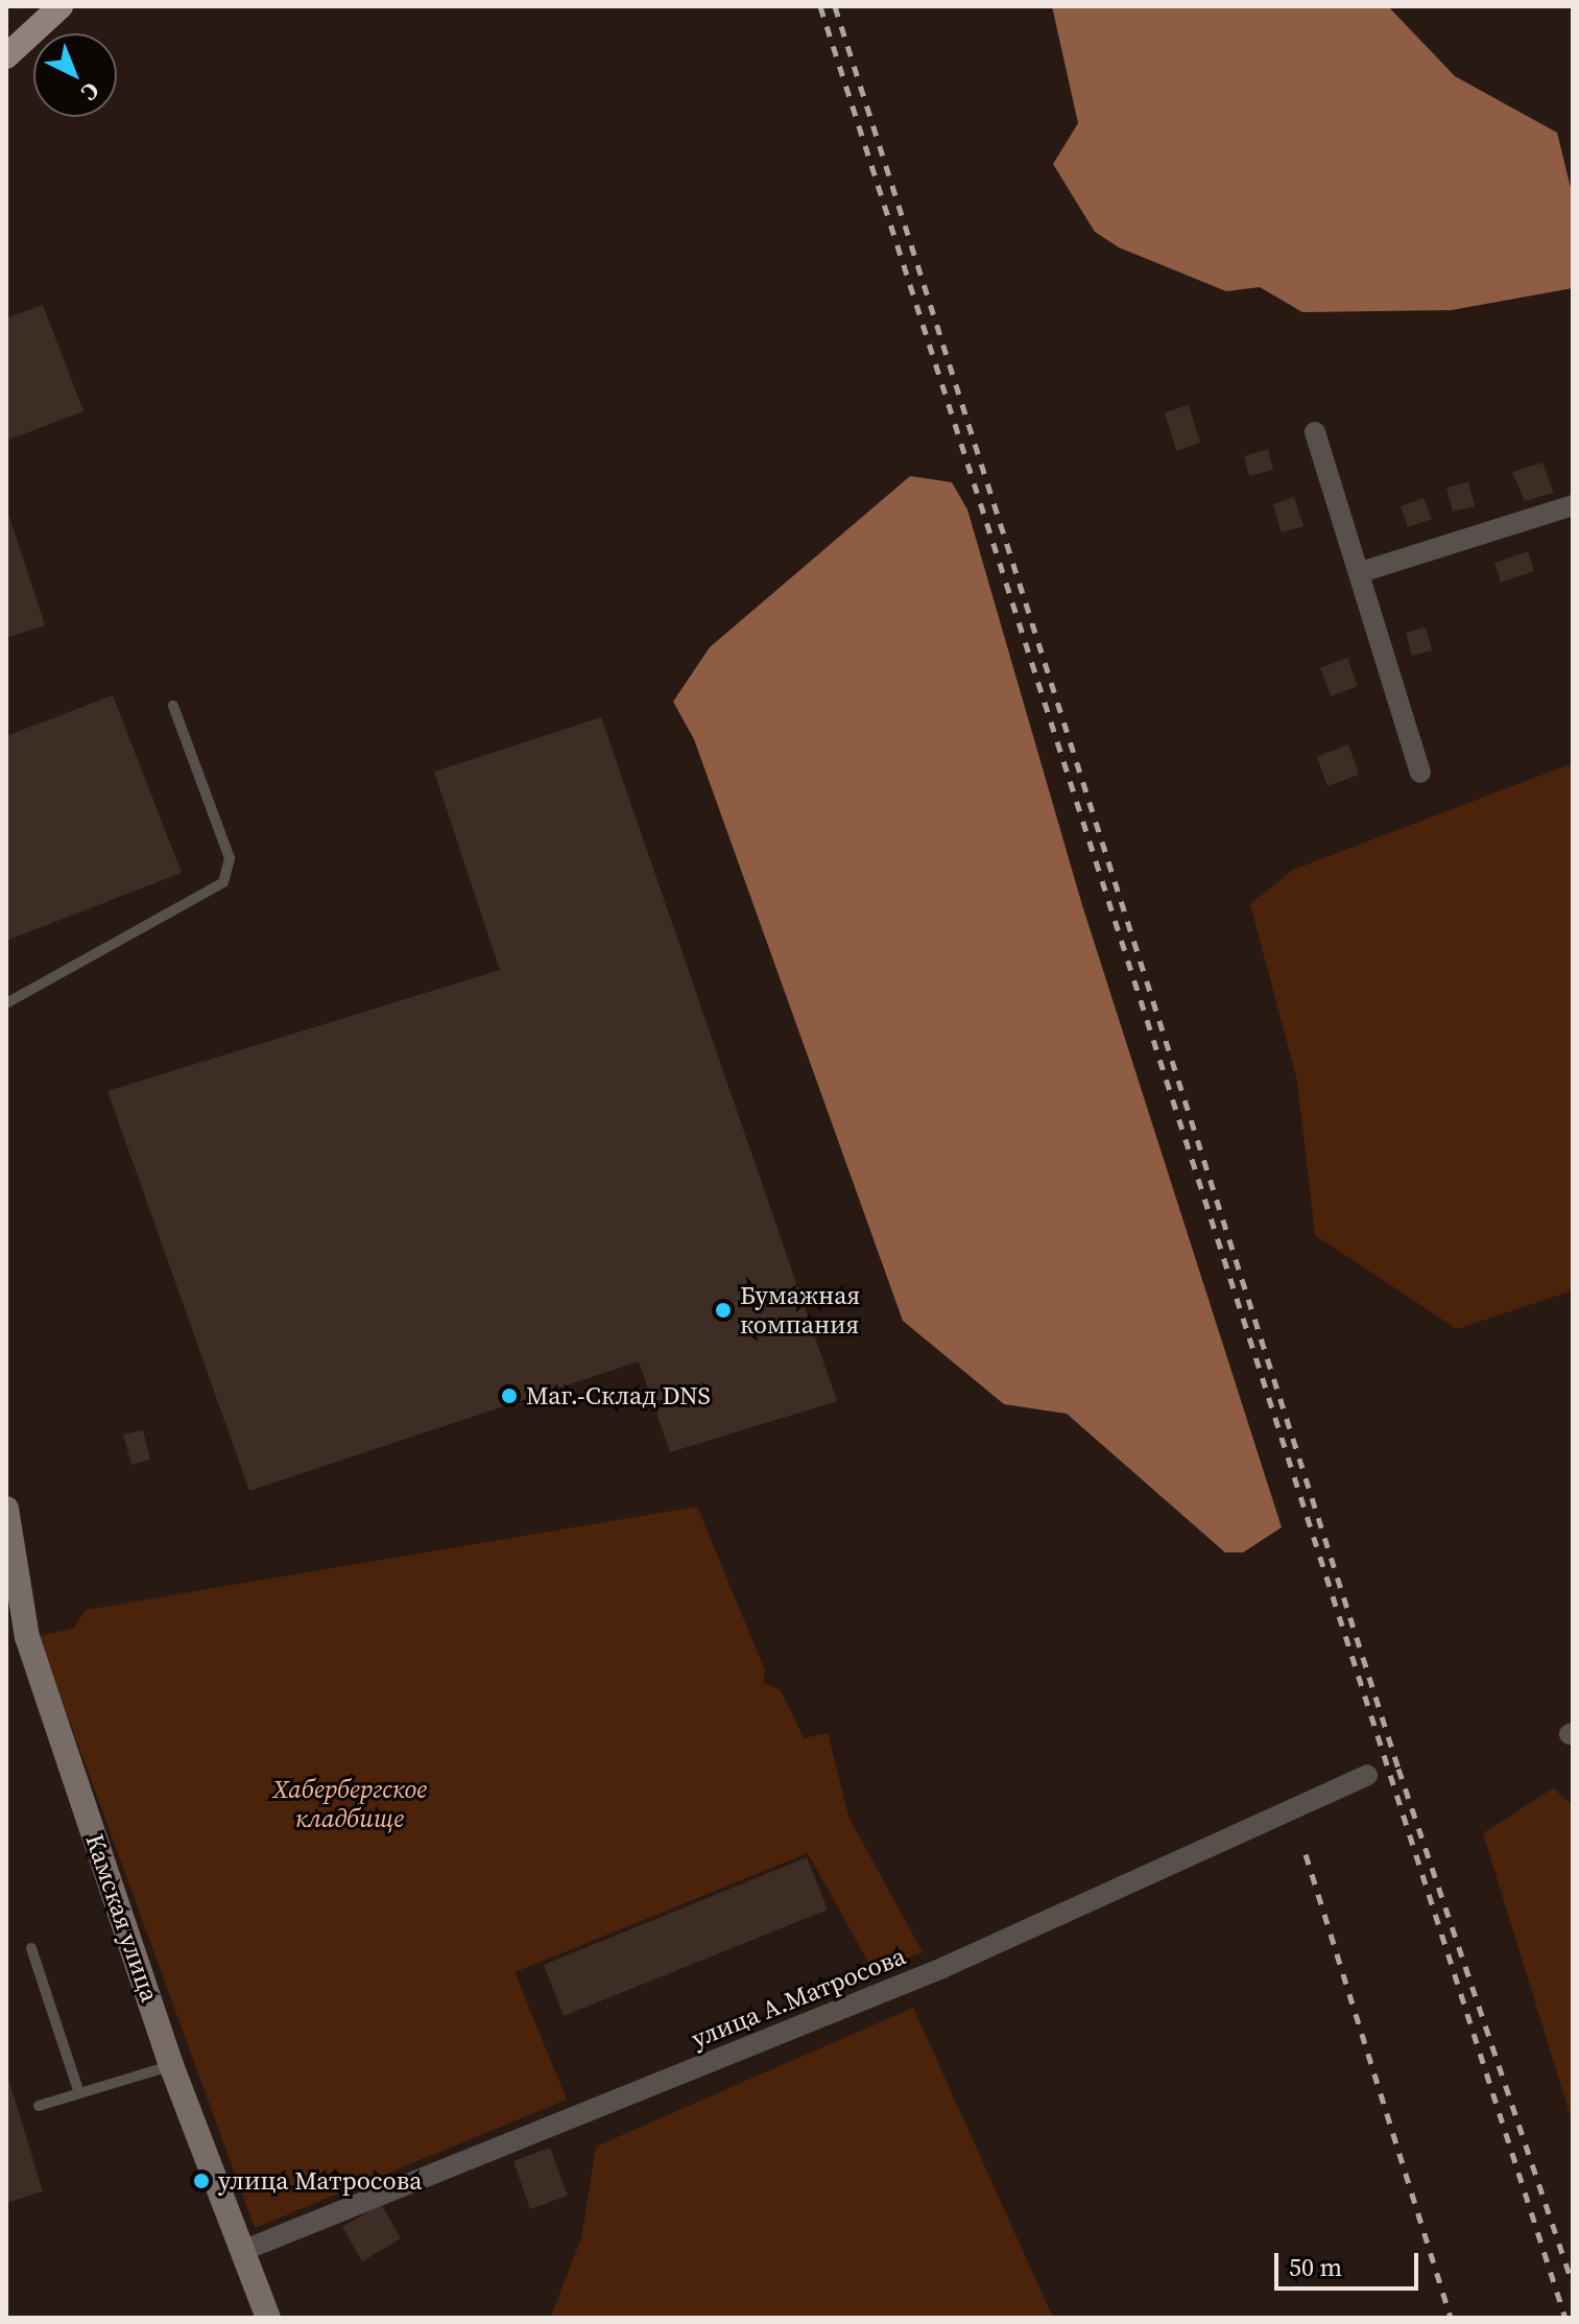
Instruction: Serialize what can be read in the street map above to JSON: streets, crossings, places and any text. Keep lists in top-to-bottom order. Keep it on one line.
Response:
{"streets":{"main road":["Камская улица"],"street":["улица А.Матросова"]},"crossings":[["Камская улица","улица А.Матросова"]],"parks":["Хабербергское кладбище"],"places":["Бумажная компания","Маг.-Склад DNS","улица Матросова"],"scale_bar":"50 m","north":"bottom right"}
